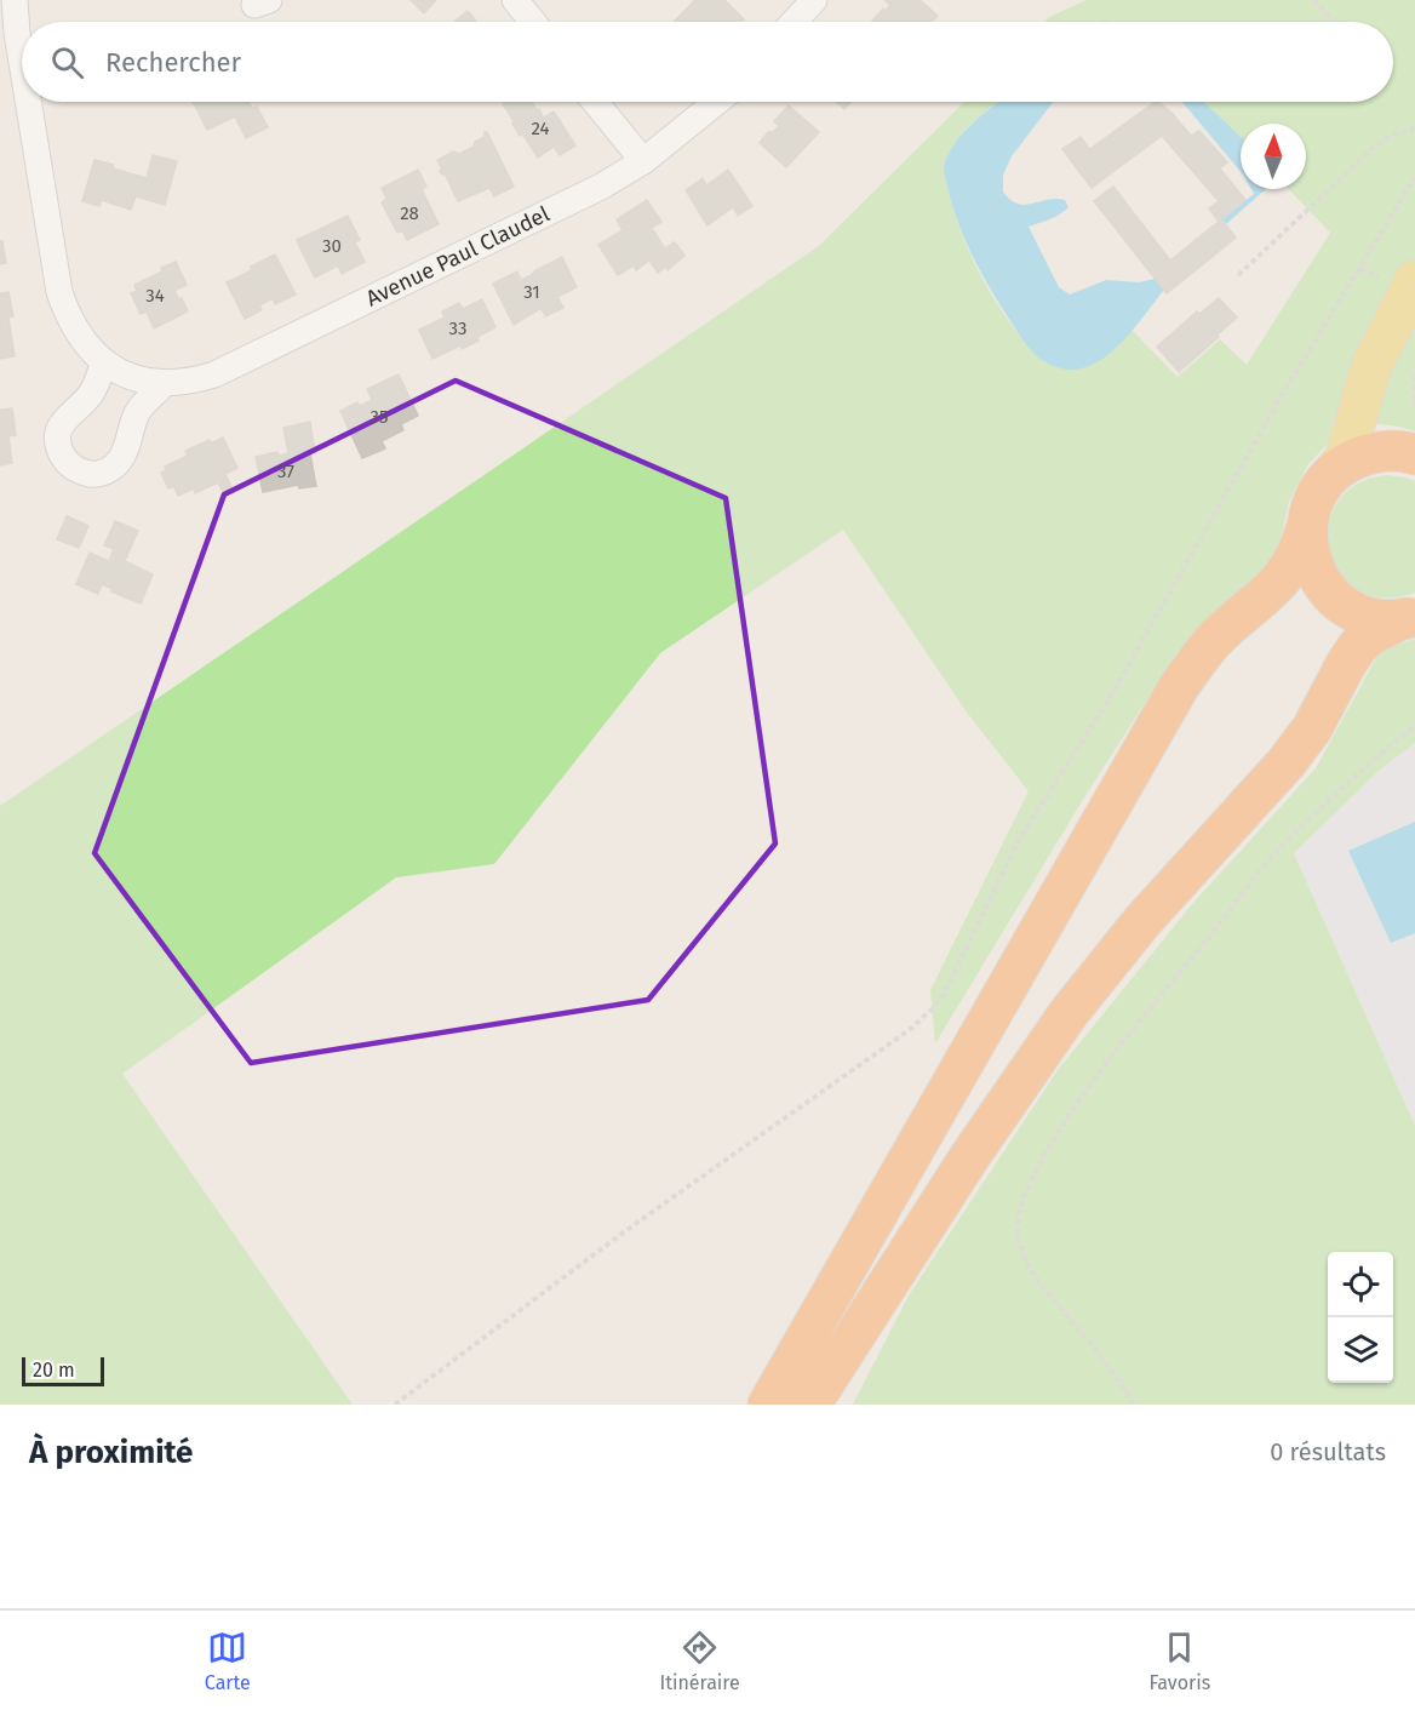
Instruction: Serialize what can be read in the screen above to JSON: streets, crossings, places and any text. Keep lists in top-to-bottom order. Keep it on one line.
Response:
{"streets":{"street":["Avenue Paul Claudel"]},"house_numbers":["24","28","30","31","34","33","35","37"],"scale_bar":"20 m","north":"top","page":{"search":"Rechercher","scale":"20 m","heading":["À proximité","0 résultats"],"nav":["Carte","Itinéraire","Favoris"]}}
